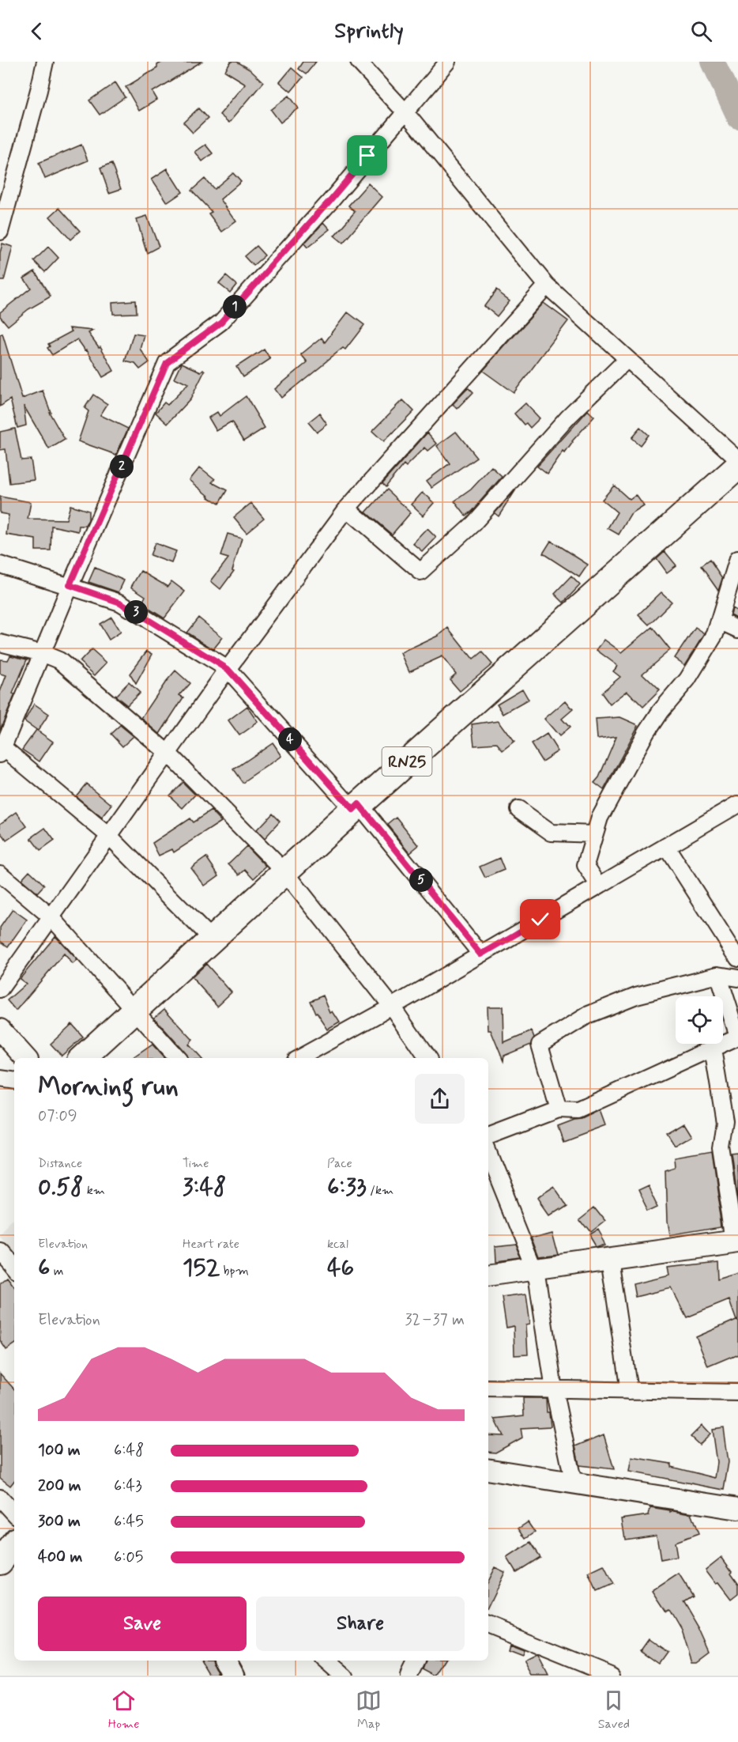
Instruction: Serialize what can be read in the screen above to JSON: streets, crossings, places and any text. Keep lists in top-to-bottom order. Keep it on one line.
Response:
{"streets":{"main road":["RN25"]},"page":{"header":"Sprintly","pins":["1","2","3","4","5"],"heading":["Morning run","07:09"],"stats":[["Distance","0.58 km"],["Time","3:48"],["Pace","6:33 /km"],["Elevation","6 m"],["Heart rate","152 bpm"],["kcal","46"]],"chart":["Elevation","32–37 m"],"list":[{"name":"100 m","note":"6:48"},{"name":"200 m","note":"6:43"},{"name":"300 m","note":"6:45"},{"name":"400 m","note":"6:05"}],"buttons":["Save","Share"],"tabs":["Home","Map","Saved"]}}
